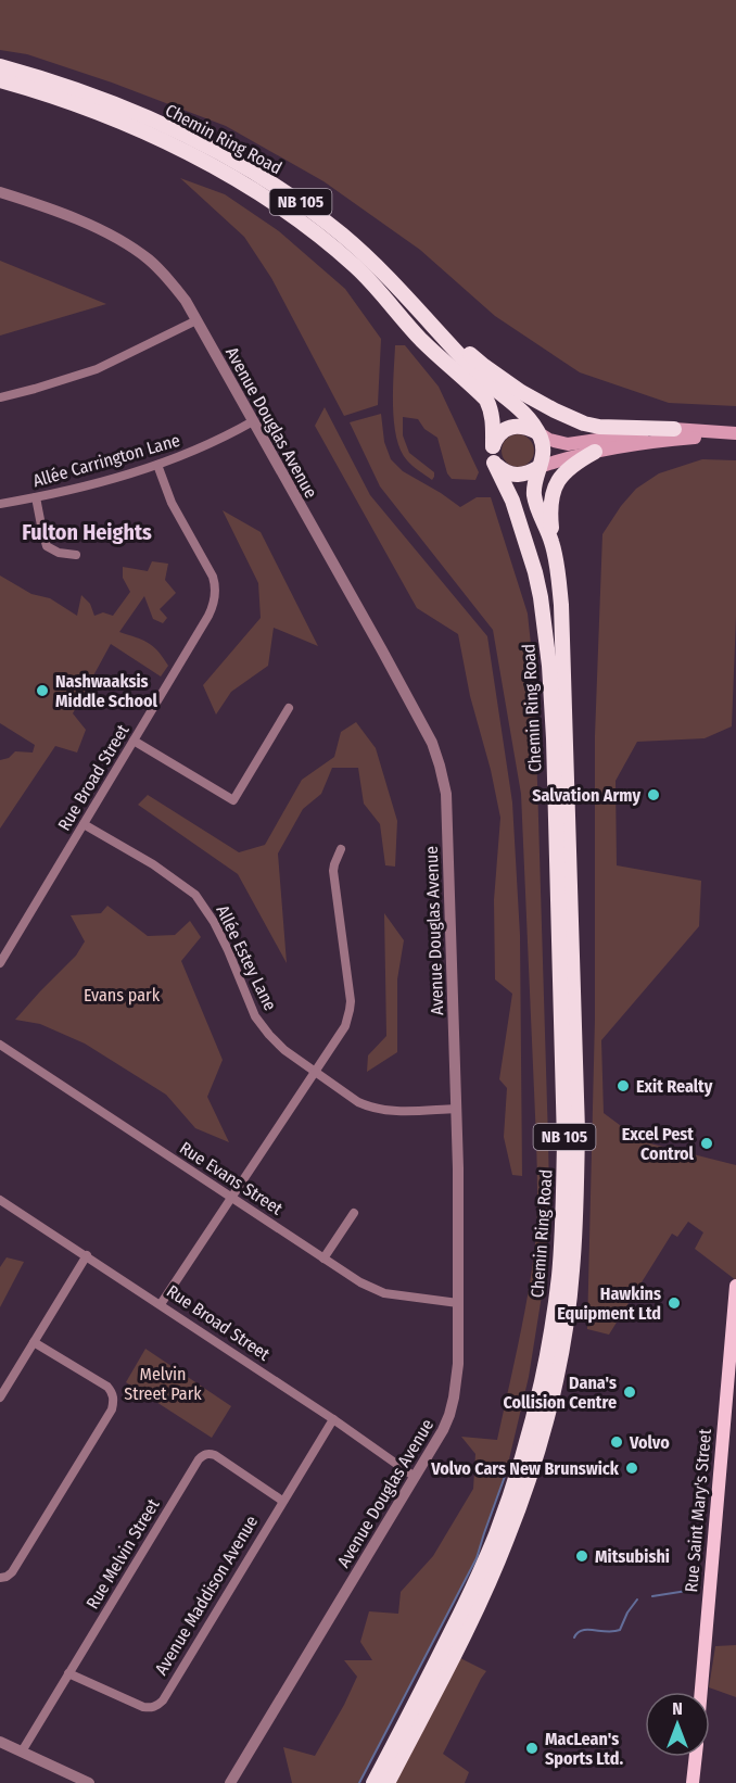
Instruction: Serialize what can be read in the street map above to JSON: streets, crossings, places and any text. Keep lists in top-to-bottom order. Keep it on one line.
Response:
{"streets":{"highway":["Chemin Ring Road","NB 105"],"main road":["Rue Saint Mary's Street"],"street":["Avenue Douglas Avenue","Allée Carrington Lane","Rue Broad Street","Allée Estey Lane","Rue Evans Street","Rue Melvin Street","Avenue Maddison Avenue"]},"crossings":[["Avenue Douglas Avenue","Allée Carrington Lane"],["Avenue Douglas Avenue","Rue Broad Street"],["Avenue Douglas Avenue","Allée Estey Lane"],["Avenue Douglas Avenue","Rue Evans Street"],["Allée Carrington Lane","Rue Broad Street"],["Rue Broad Street","Allée Estey Lane"],["Rue Broad Street","Avenue Maddison Avenue"],["Rue Melvin Street","Avenue Maddison Avenue"]],"districts":["Fulton Heights"],"parks":["Evans park","Melvin Street Park"],"places":["Nashwaaksis Middle School","Salvation Army","Exit Realty","Excel Pest Control","Hawkins Equipment Ltd","Dana's Collision Centre","Volvo","Volvo Cars New Brunswick","Mitsubishi","MacLean's Sports Ltd."],"north":"top"}
